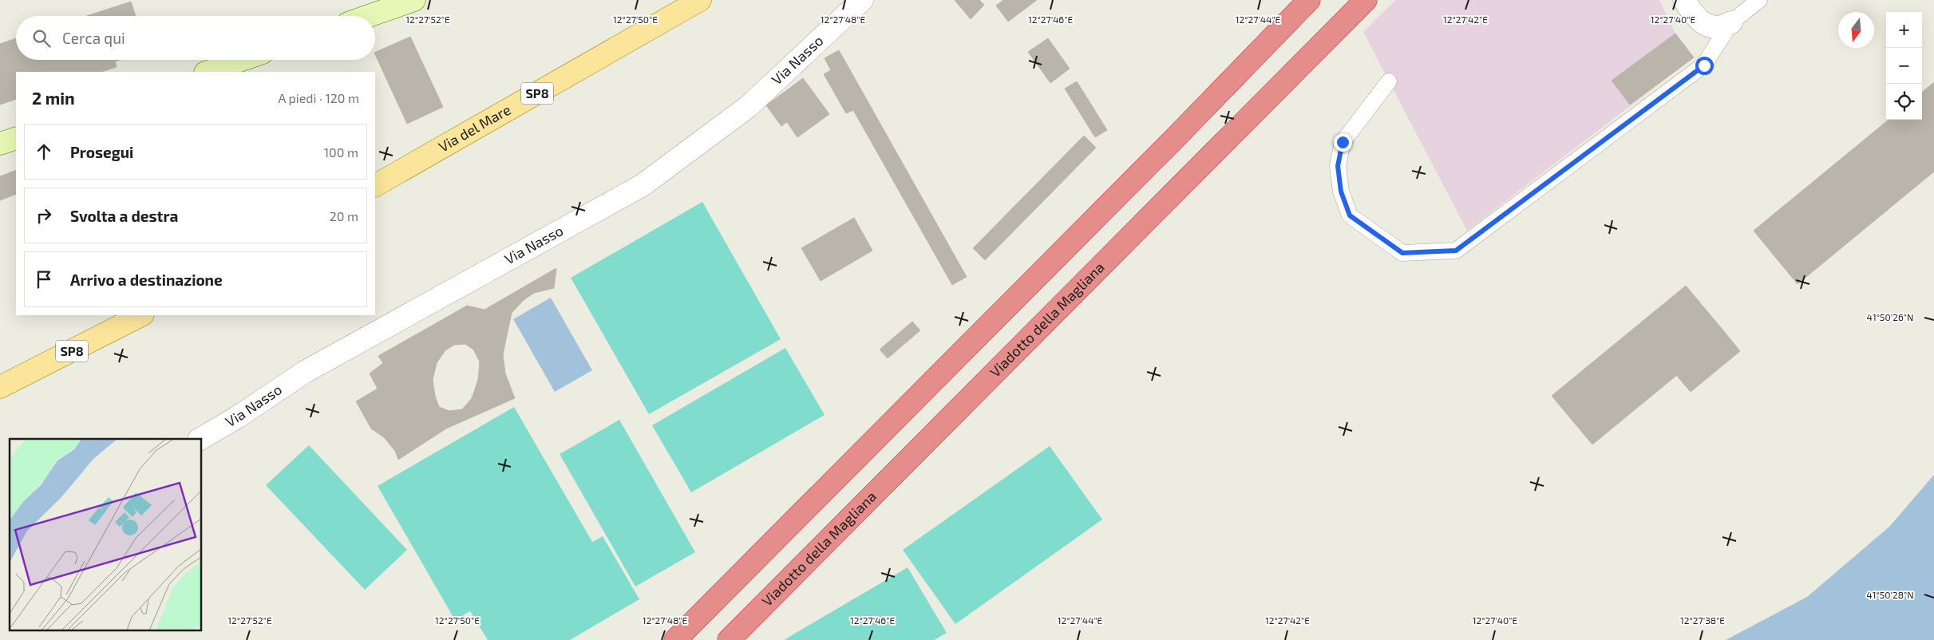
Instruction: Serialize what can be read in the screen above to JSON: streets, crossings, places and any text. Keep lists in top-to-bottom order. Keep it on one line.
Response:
{"streets":{"highway":["Viadotto della Magliana"],"main road":["SP8","Via del Mare"],"street":["Via Nasso"]},"north":"bottom","page":{"map_buttons":["+","−"],"search":"Cerca qui","heading":["2 min","A piedi · 120 m"],"list":[["Prosegui","100 m"],["Svolta a destra","20 m"],"Arrivo a destinazione"]},"coordinates":["12°27'52\"E","12°27'50\"E","12°27'48\"E","12°27'46\"E","12°27'44\"E","12°27'42\"E","12°27'40\"E","41°50'26\"N","41°50'28\"N","12°27'38\"E"]}
